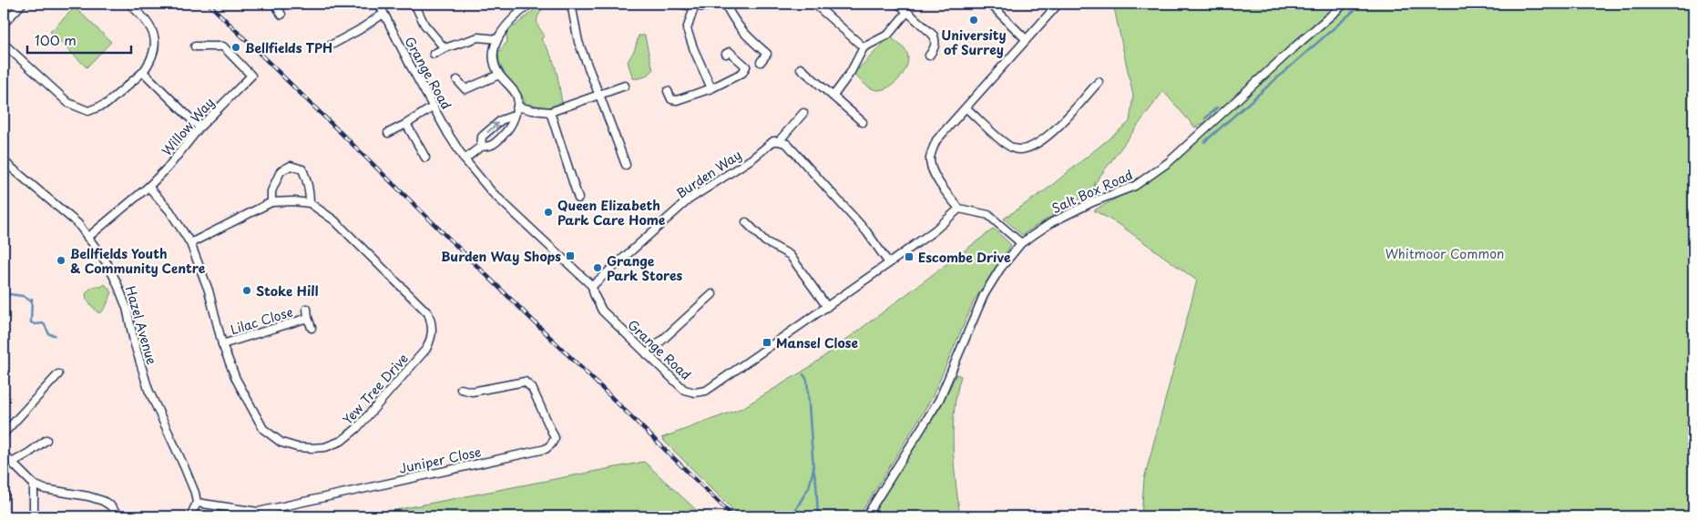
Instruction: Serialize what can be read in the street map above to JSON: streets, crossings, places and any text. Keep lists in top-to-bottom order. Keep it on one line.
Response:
{"streets":{"street":["Grange Road","Willow Way","Burden Way","Salt Box Road","Lilac Close","Hazel Avenue","Yew Tree Drive","Juniper Close"]},"crossings":[["Grange Road","Burden Way"],["Willow Way","Hazel Avenue"],["Willow Way","Yew Tree Drive"],["Lilac Close","Yew Tree Drive"],["Hazel Avenue","Juniper Close"]],"parks":["Whitmoor Common"],"places":{"other":["University of Surrey","Bellfields TPH","Queen Elizabeth Park Care Home","Bellfields Youth & Community Centre","Grange Park Stores","Stoke Hill"],"transit":["Burden Way Shops","Escombe Drive","Mansel Close"]},"scale_bar":"100 m"}
